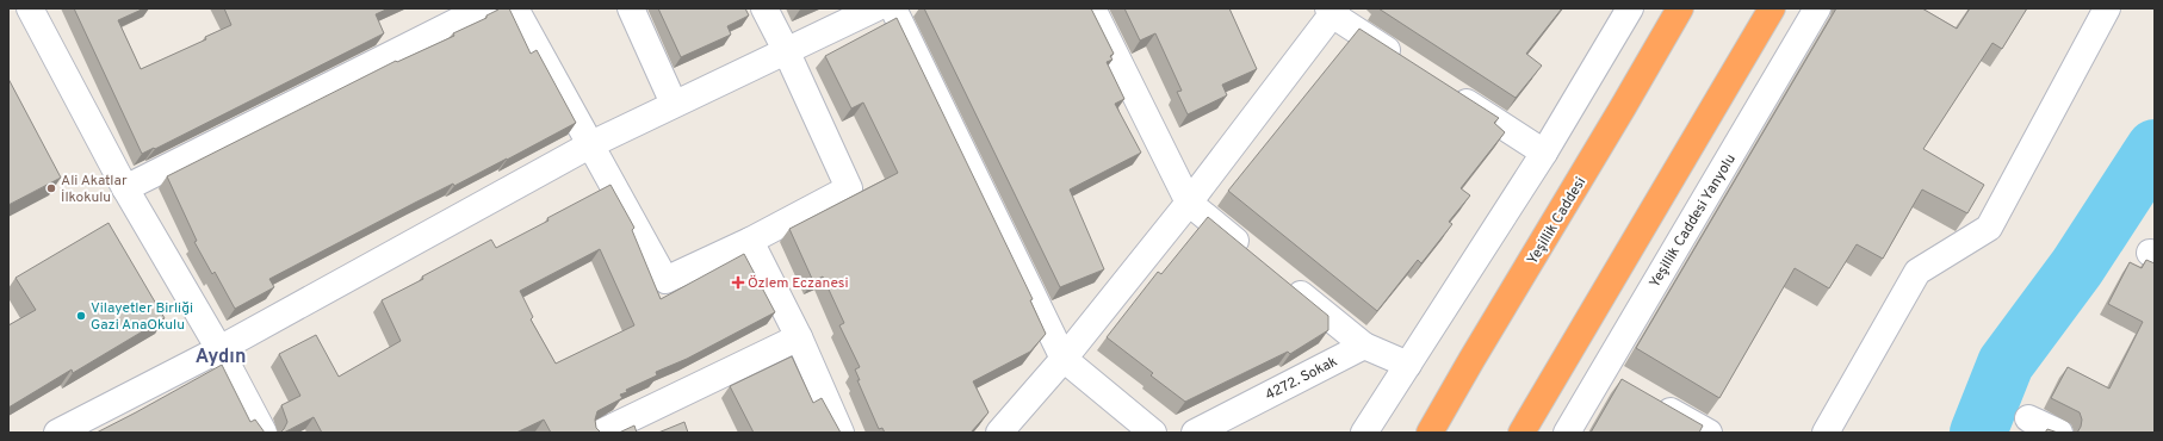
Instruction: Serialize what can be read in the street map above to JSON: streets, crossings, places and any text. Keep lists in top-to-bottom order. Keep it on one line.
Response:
{"streets":{"highway":["Yeşillik Caddesi"],"street":["Yeşillik Caddesi Yanyolu","4272. Sokak"]},"districts":["Aydın"],"places":{"other":["Ali Akatlar İlkokulu","Vilayetler Birliği Gazi AnaOkulu"],"health":["Özlem Eczanesi"]}}
